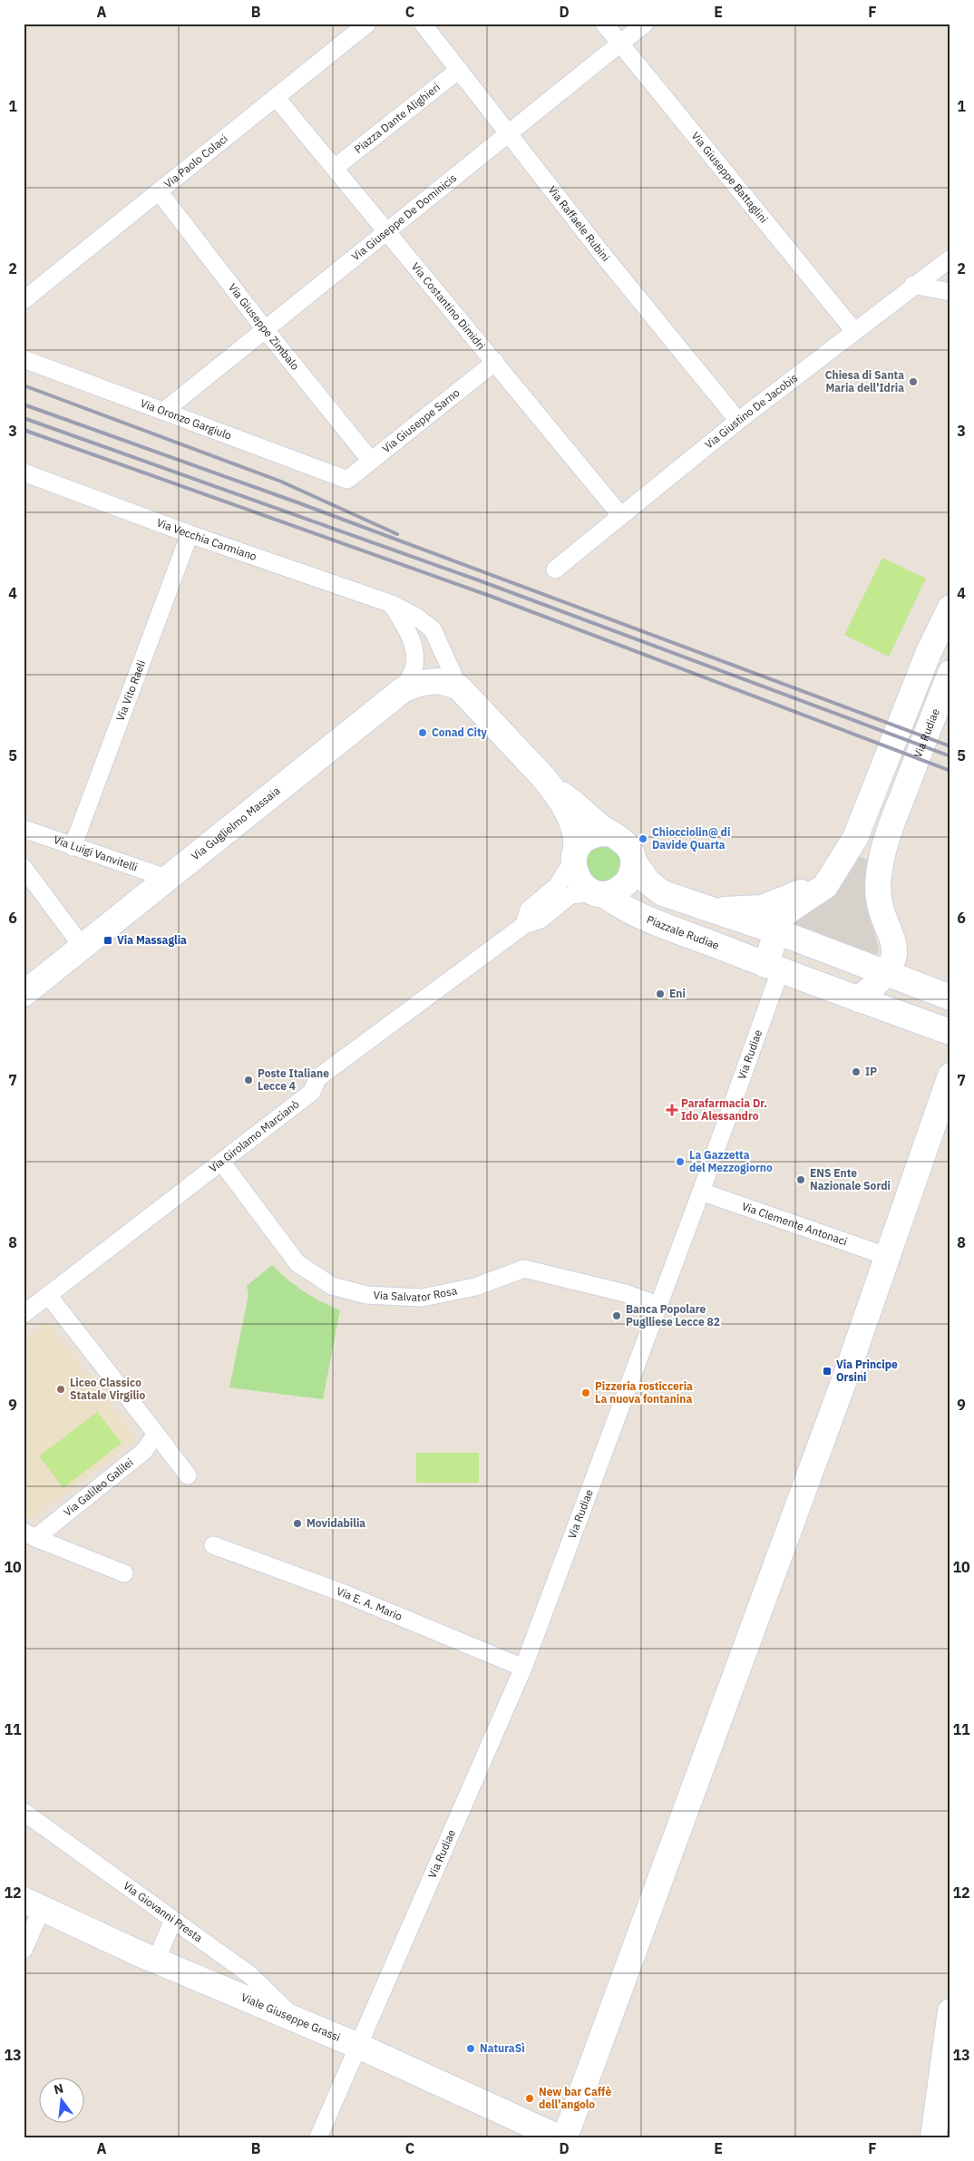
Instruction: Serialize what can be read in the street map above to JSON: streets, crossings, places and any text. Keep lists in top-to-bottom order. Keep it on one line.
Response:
{"streets":{"main road":["Via Rudiae","Via Guglielmo Massaia","Piazzale Rudiae","Viale Giuseppe Grassi"],"street":["Piazza Dante Alighieri","Via Paolo Colaci","Via Giuseppe Battaglini","Via Giuseppe De Dominicis","Via Raffaele Rubini","Via Costantino Dimidri","Via Giuseppe Zimbalo","Via Giustino De Jacobis","Via Oronzo Gargiulo","Via Giuseppe Sarno","Via Vecchia Carmiano","Via Vito Raeli","Via Luigi Vanvitelli","Via Girolamo Marcianò","Via Clemente Antonaci","Via Salvator Rosa","Via Galileo Galilei","Via E. A. Mario","Via Giovanni Presta"]},"crossings":[["Piazza Dante Alighieri","Via Raffaele Rubini"],["Piazza Dante Alighieri","Via Costantino Dimidri"],["Via Paolo Colaci","Via Costantino Dimidri"],["Via Paolo Colaci","Via Giuseppe Zimbalo"],["Via Giuseppe Battaglini","Via Giuseppe De Dominicis"],["Via Giuseppe Battaglini","Via Giustino De Jacobis"],["Via Giuseppe De Dominicis","Via Raffaele Rubini"],["Via Giuseppe De Dominicis","Via Costantino Dimidri"],["Via Giuseppe De Dominicis","Via Giuseppe Zimbalo"],["Via Giuseppe De Dominicis","Via Oronzo Gargiulo"],["Via Raffaele Rubini","Via Giustino De Jacobis"],["Via Costantino Dimidri","Via Giustino De Jacobis"],["Via Costantino Dimidri","Via Giuseppe Sarno"],["Via Giuseppe Zimbalo","Via Giuseppe Sarno"],["Via Oronzo Gargiulo","Via Giuseppe Sarno"],["Via Vecchia Carmiano","Via Vito Raeli"],["Via Vecchia Carmiano","Via Guglielmo Massaia"],["Via Vecchia Carmiano","Piazzale Rudiae"],["Via Vito Raeli","Via Luigi Vanvitelli"],["Via Rudiae","Piazzale Rudiae"],["Via Rudiae","Via Clemente Antonaci"],["Via Rudiae","Via Salvator Rosa"],["Via Rudiae","Via E. A. Mario"],["Via Rudiae","Viale Giuseppe Grassi"],["Via Guglielmo Massaia","Via Luigi Vanvitelli"],["Via Guglielmo Massaia","Piazzale Rudiae"],["Piazzale Rudiae","Via Girolamo Marcianò"],["Via Girolamo Marcianò","Via Salvator Rosa"],["Via Giovanni Presta","Viale Giuseppe Grassi"]],"places":{"other":["Chiesa di Santa Maria dell'Idria","Conad City","Chiocciolin@ di Davide Quarta","Eni","IP","Poste Italiane Lecce 4","La Gazzetta del Mezzogiorno","ENS Ente Nazionale Sordi","Banca Popolare Puglliese Lecce 82","Liceo Classico Statale Virgilio","Pizzeria rosticceria La nuova fontanina","Movidabilia","NaturaSì","New bar Caffè dell'angolo"],"transit":["Via Massaglia","Via Principe Orsini"],"health":["Parafarmacia Dr. Ido Alessandro"]},"north":"top","grid":{"columns":["A","B","C","D","E","F"],"rows":["1","2","3","4","5","6","7","8","9","10","11","12","13"]}}
